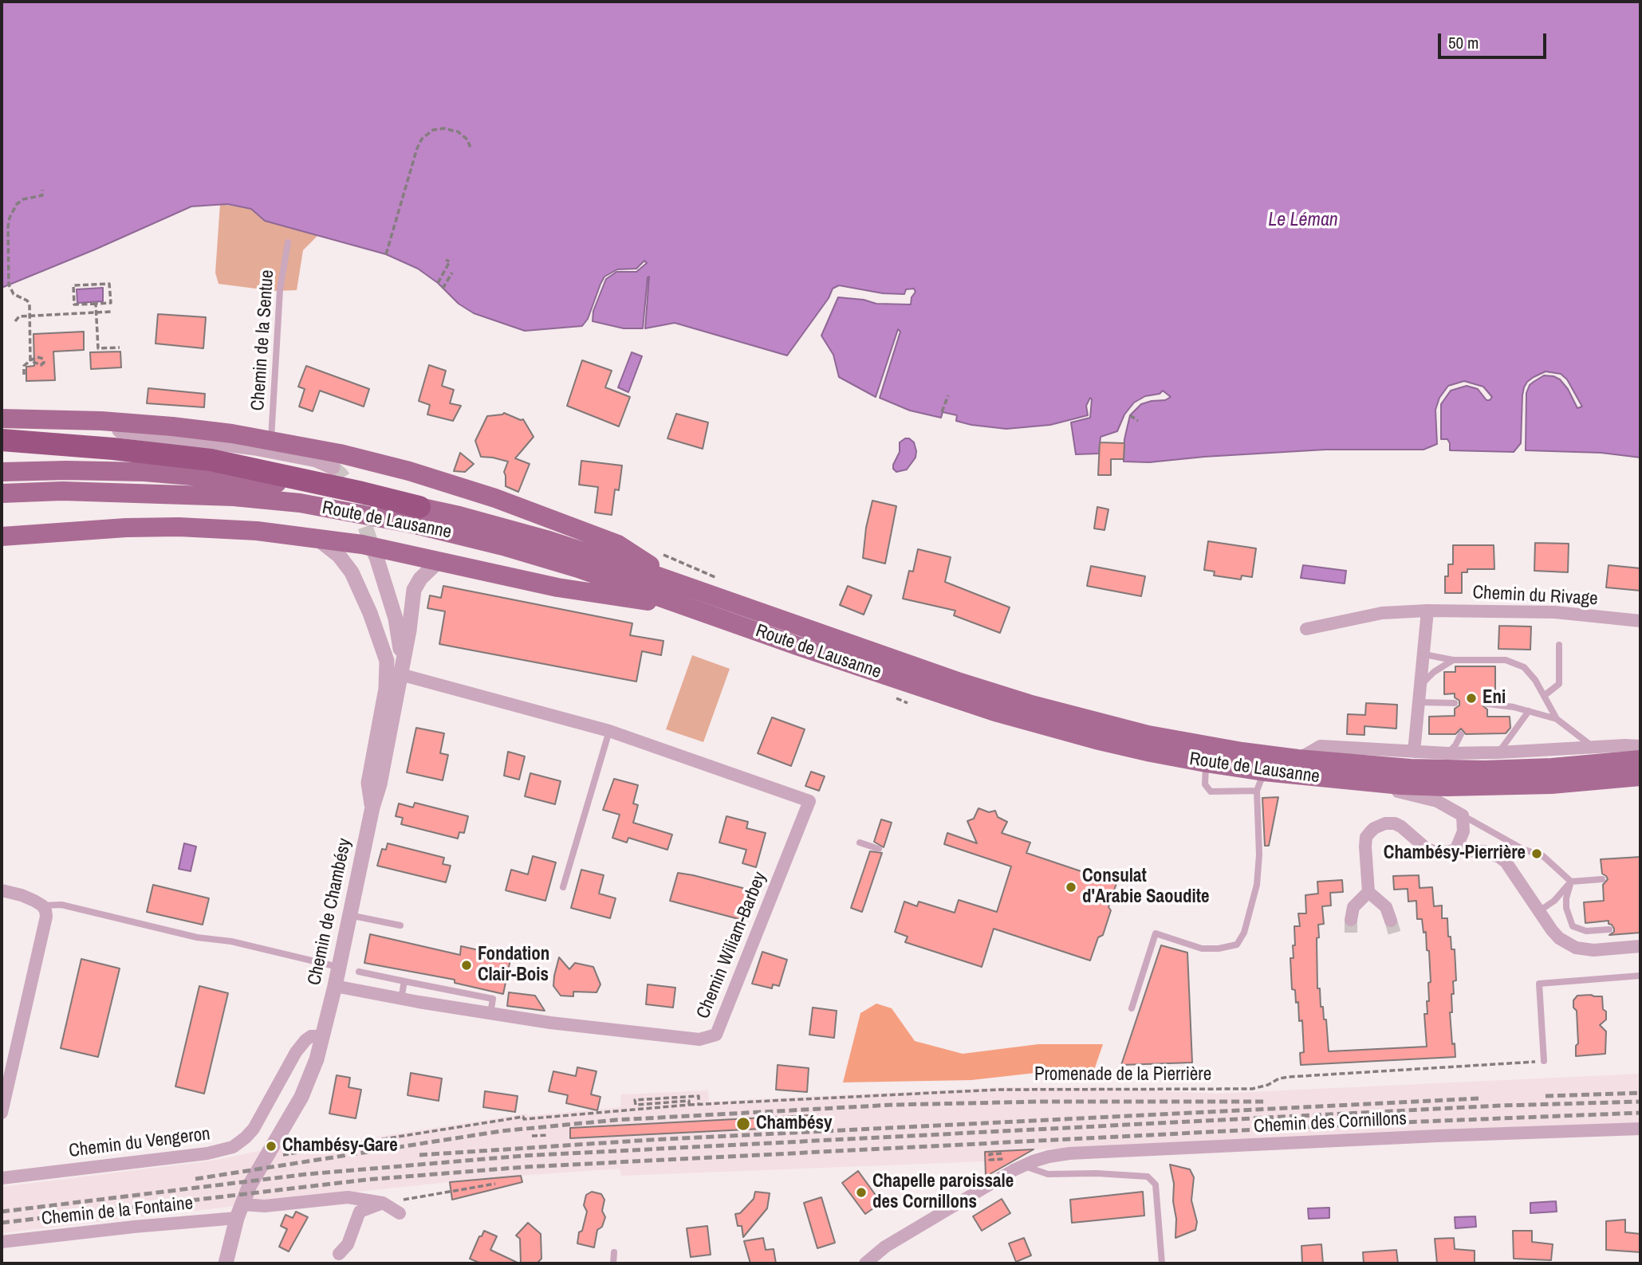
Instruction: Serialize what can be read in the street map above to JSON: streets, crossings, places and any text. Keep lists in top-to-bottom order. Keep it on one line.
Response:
{"streets":{"main road":["Route de Lausanne"],"street":["Chemin du Rivage","Chemin de Chambésy","Chemin Wiliam-Barbey","Chemin des Cornillons","Chemin du Vengeron","Chemin de la Fontaine"],"lane":["Chemin de la Sentue"],"path":["Promenade de la Pierrière"]},"crossings":[["Chemin de Chambésy","Chemin Wiliam-Barbey"],["Chemin de Chambésy","Chemin du Vengeron"],["Chemin de Chambésy","Chemin de la Fontaine"]],"water":["Le Léman"],"places":["Eni","Chambésy-Pierrière","Consulat d'Arabie Saoudite","Fondation Clair-Bois","Chambésy","Chambésy-Gare","Chapelle paroissale des Cornillons"],"scale_bar":"50 m"}
